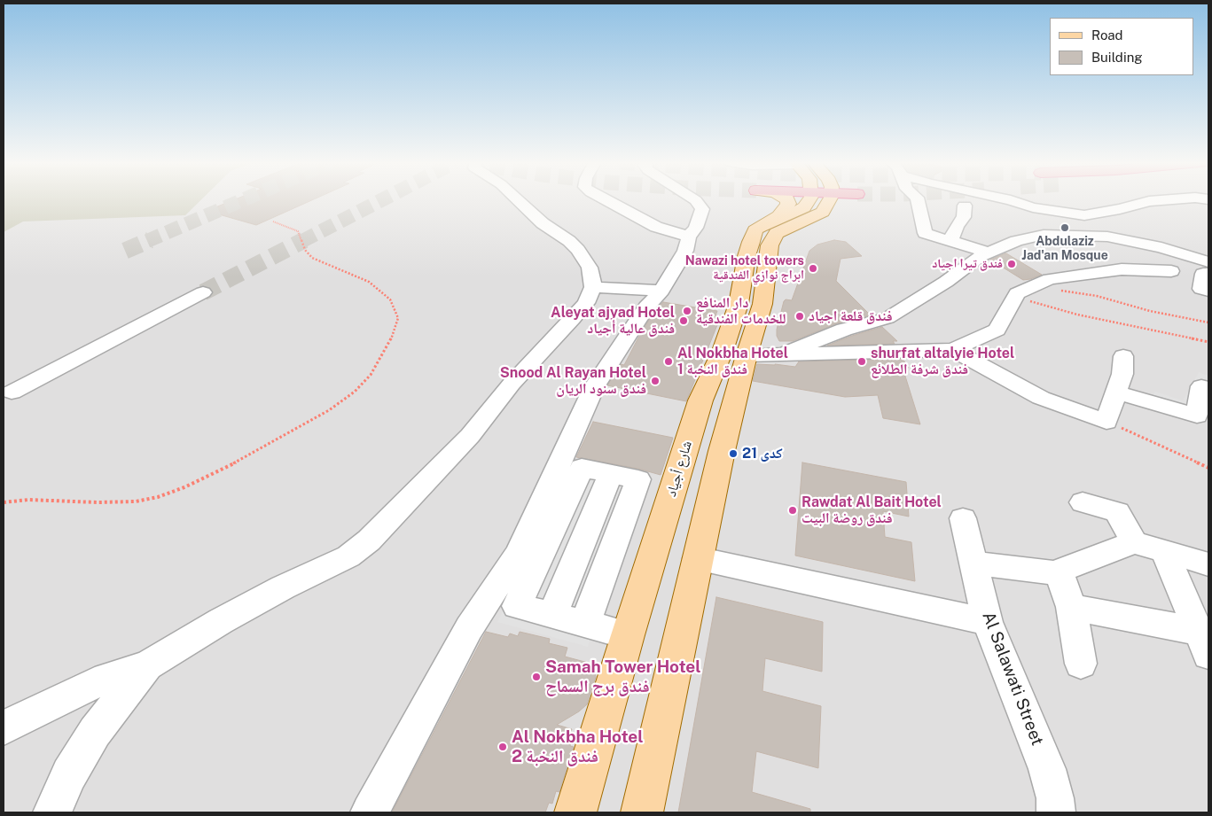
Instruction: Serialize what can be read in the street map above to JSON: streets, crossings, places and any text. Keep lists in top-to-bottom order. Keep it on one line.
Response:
{"streets":{"main road":["شارع أجياد"],"street":["Al Salawati Street"]},"places":["Abdulaziz Jad'an Mosque","فندق تيرا اجياد","Nawazi hotel towers ابراج نوازي الفندقية","دار المنافع للخدمات الفندقية","فندق قلعة اجياد","Aleyat ajyad Hotel فندق عالية أجياد","Al Nokbha Hotel 1 فندق النخبة","shurfat altalyie Hotel فندق شرفة الطلائع","Snood Al Rayan Hotel فندق سنود الريان","كدى 21","Rawdat Al Bait Hotel فندق روضة البيت","Samah Tower Hotel فندق برج السماح","Al Nokbha Hotel 2 فندق النخبة"],"legend":["Road","Building"]}
